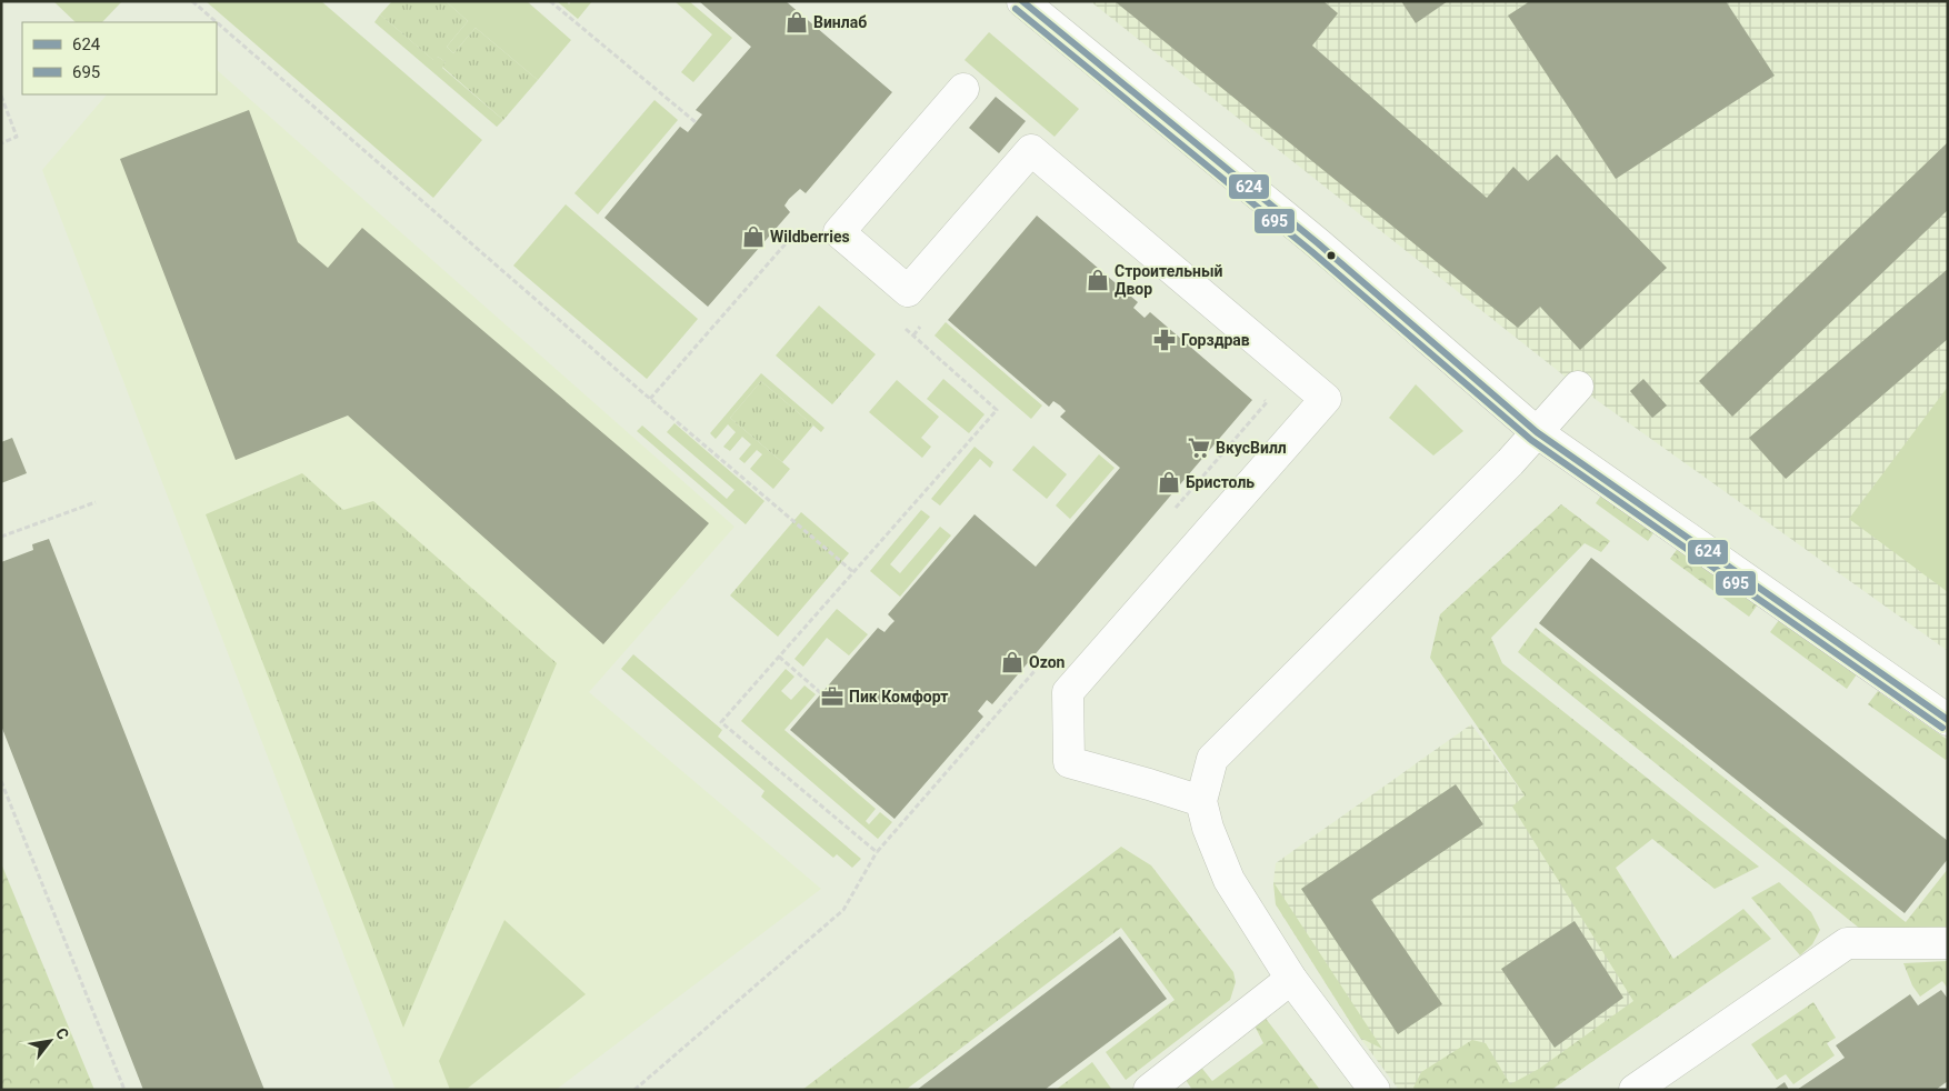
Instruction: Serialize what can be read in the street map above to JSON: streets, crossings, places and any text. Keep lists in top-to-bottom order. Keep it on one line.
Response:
{"places":{"shop":["Винлаб","Wildberries","Строительный Двор","Бристоль","Ozon"],"pharmacy":["Горздрав"],"supermarket":["ВкусВилл"],"office":["Пик Комфорт"]},"lines":["transit line 624","transit line 695"],"legend":["624","695"],"north":"top right"}
